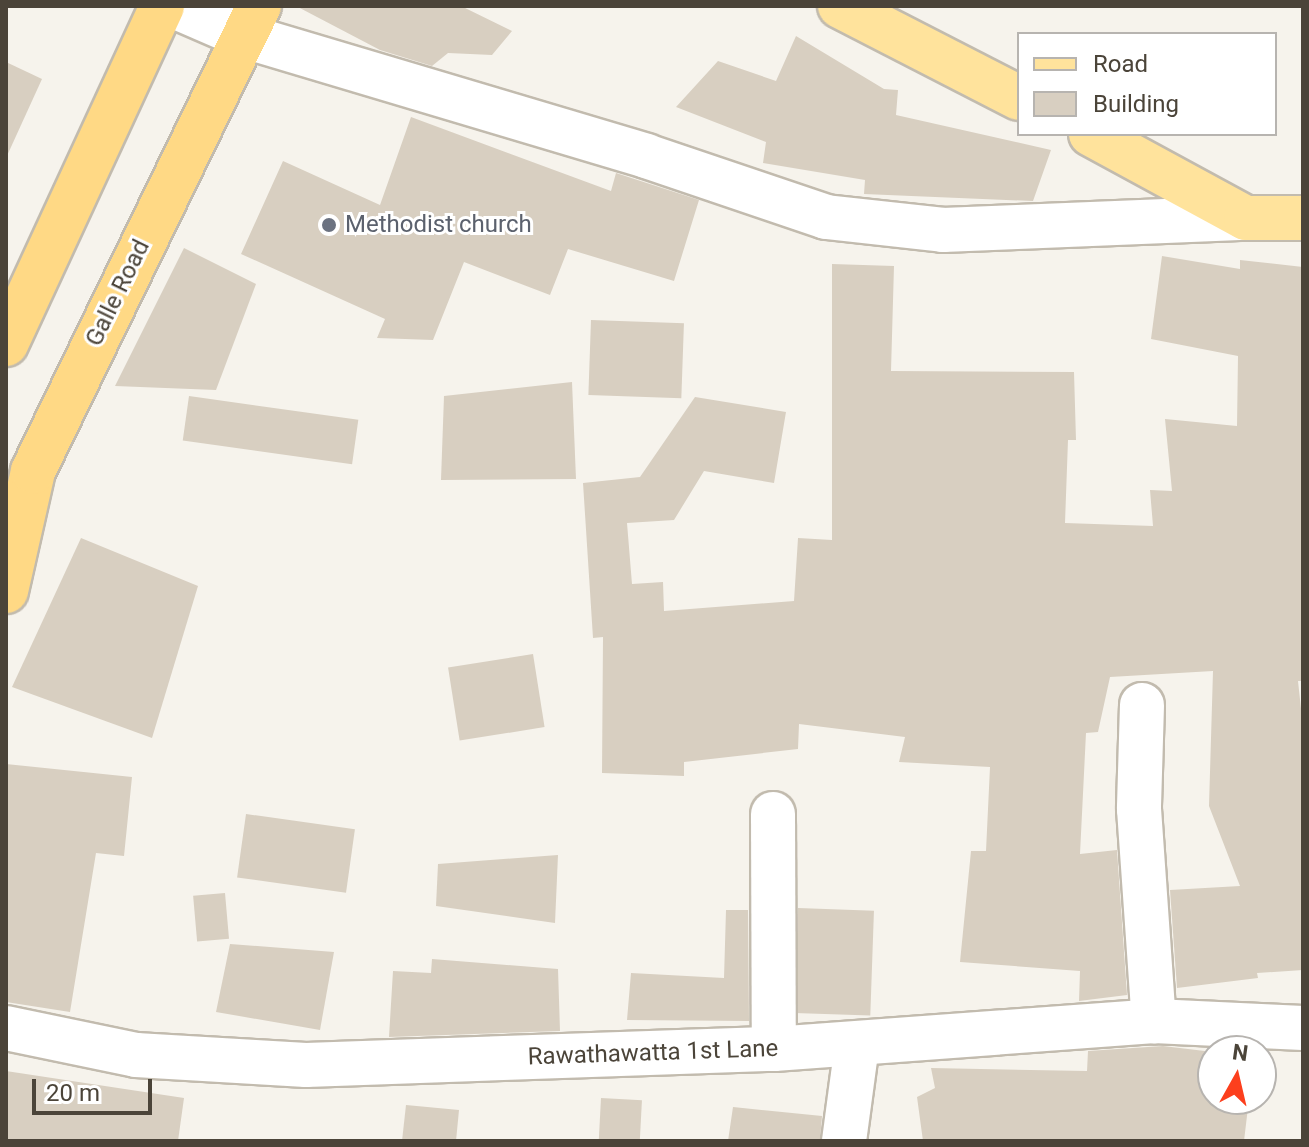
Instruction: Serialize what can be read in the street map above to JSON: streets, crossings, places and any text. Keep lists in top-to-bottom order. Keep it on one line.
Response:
{"streets":{"highway":["Galle Road"],"street":["Rawathawatta 1st Lane"]},"places":["Methodist church"],"legend":["Road","Building"],"scale_bar":"20 m","north":"top"}
